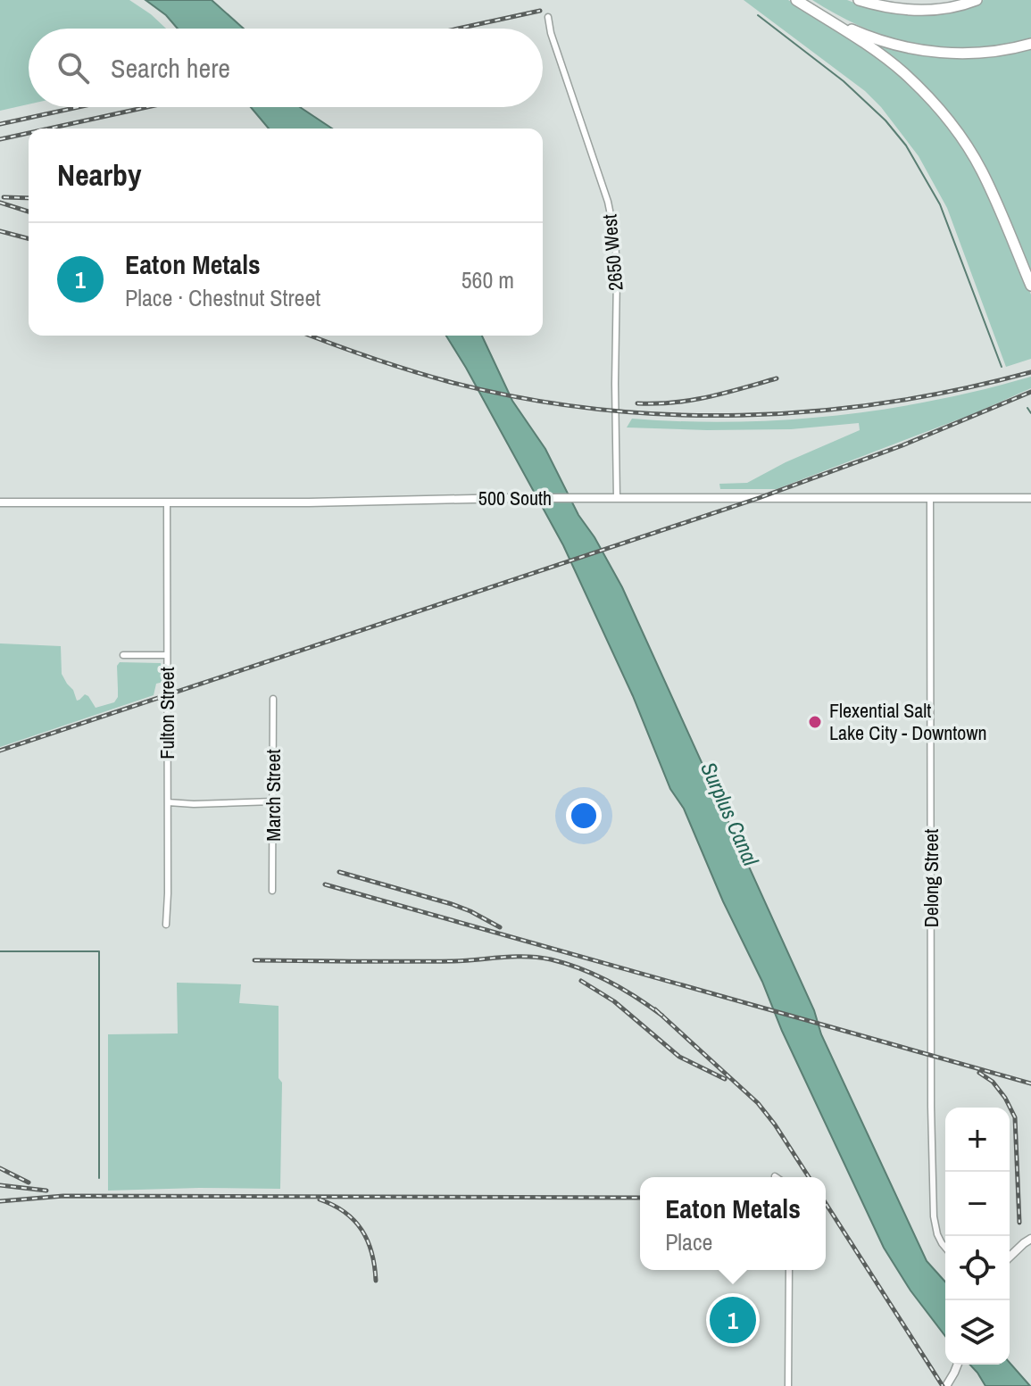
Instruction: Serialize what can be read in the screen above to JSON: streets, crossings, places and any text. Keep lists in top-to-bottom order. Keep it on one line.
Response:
{"streets":{"street":["2650 West","500 South","Fulton Street","March Street","Delong Street"]},"crossings":[["2650 West","500 South"],["500 South","Fulton Street"],["500 South","Delong Street"]],"water":["Surplus Canal"],"places":["Flexential Salt Lake City - Downtown"],"page":{"search":"Search here","heading":"Nearby","list":[{"mark":"1","name":"Eaton Metals","note":"Place · Chestnut Street","value":"560 m"}],"map_buttons":["+","−"],"popup":["Eaton Metals","Place"],"pins":"1"}}
